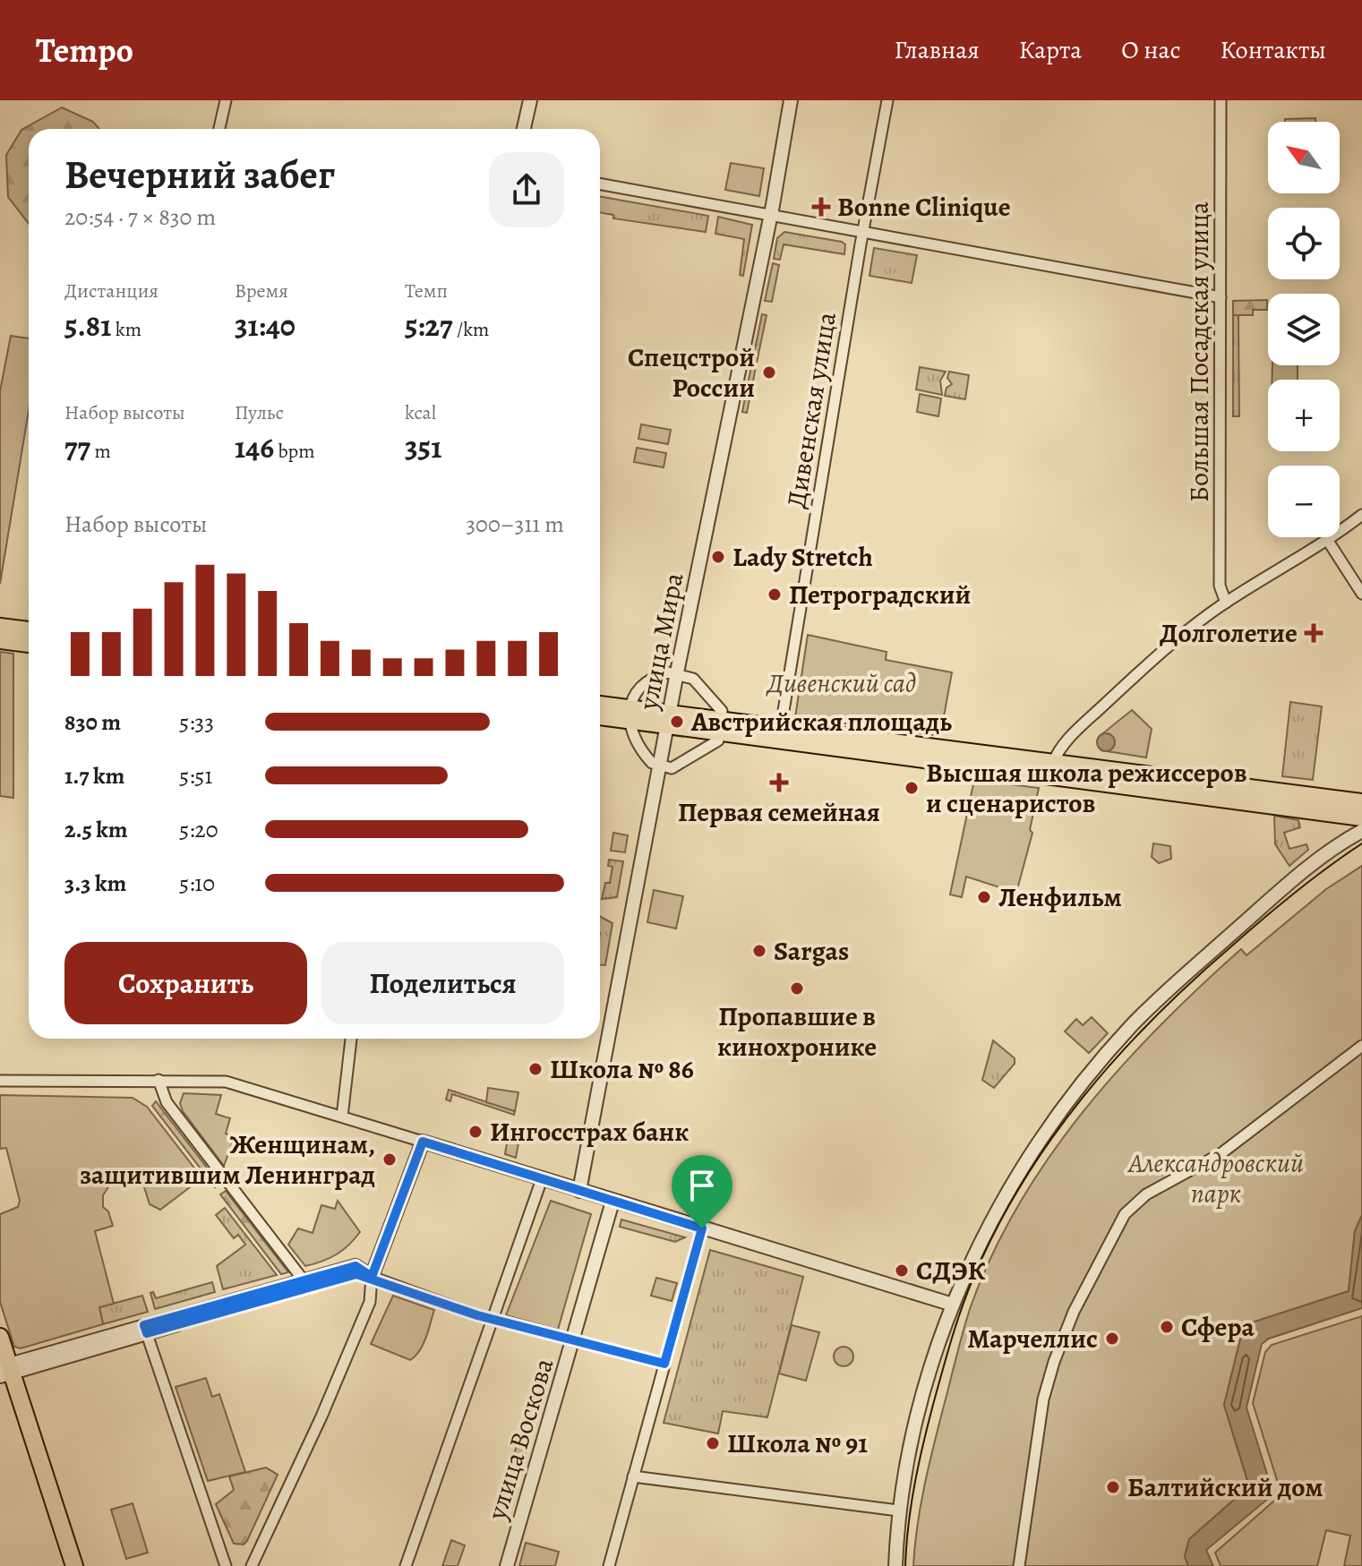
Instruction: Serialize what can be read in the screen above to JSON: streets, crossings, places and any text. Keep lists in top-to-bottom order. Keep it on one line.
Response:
{"streets":{"street":["Большая Посадская улица","Дивенская улица","улица Мира","улица Воскова"]},"parks":["Дивенский сад","Александровский парк"],"places":{"health":["Bonne Clinique","Долголетие","Первая семейная"],"other":["Спецстрой России","Lady Stretch","Петроградский","Австрийская площадь","Высшая школа режиссеров и сценаристов","Ленфильм","Sargas","Пропавшие в кинохронике","Школа № 86","Ингосстрах банк","Женщинам, защитившим Ленинград","СДЭК","Сфера","Марчеллис","Школа № 91","Балтийский дом"]},"north":"top left","page":{"header":"Tempo","nav":["Главная","Карта","О нас","Контакты"],"map_buttons":["+","−"],"heading":["Вечерний забег","20:54 · 7 × 830 m"],"stats":[["Дистанция","5.81 km"],["Время","31:40"],["Темп","5:27 /km"],["Набор высоты","77 m"],["Пульс","146 bpm"],["kcal","351"]],"chart":["Набор высоты","300–311 m"],"list":[{"name":"830 m","note":"5:33"},{"name":"1.7 km","note":"5:51"},{"name":"2.5 km","note":"5:20"},{"name":"3.3 km","note":"5:10"}],"buttons":["Сохранить","Поделиться"]}}
